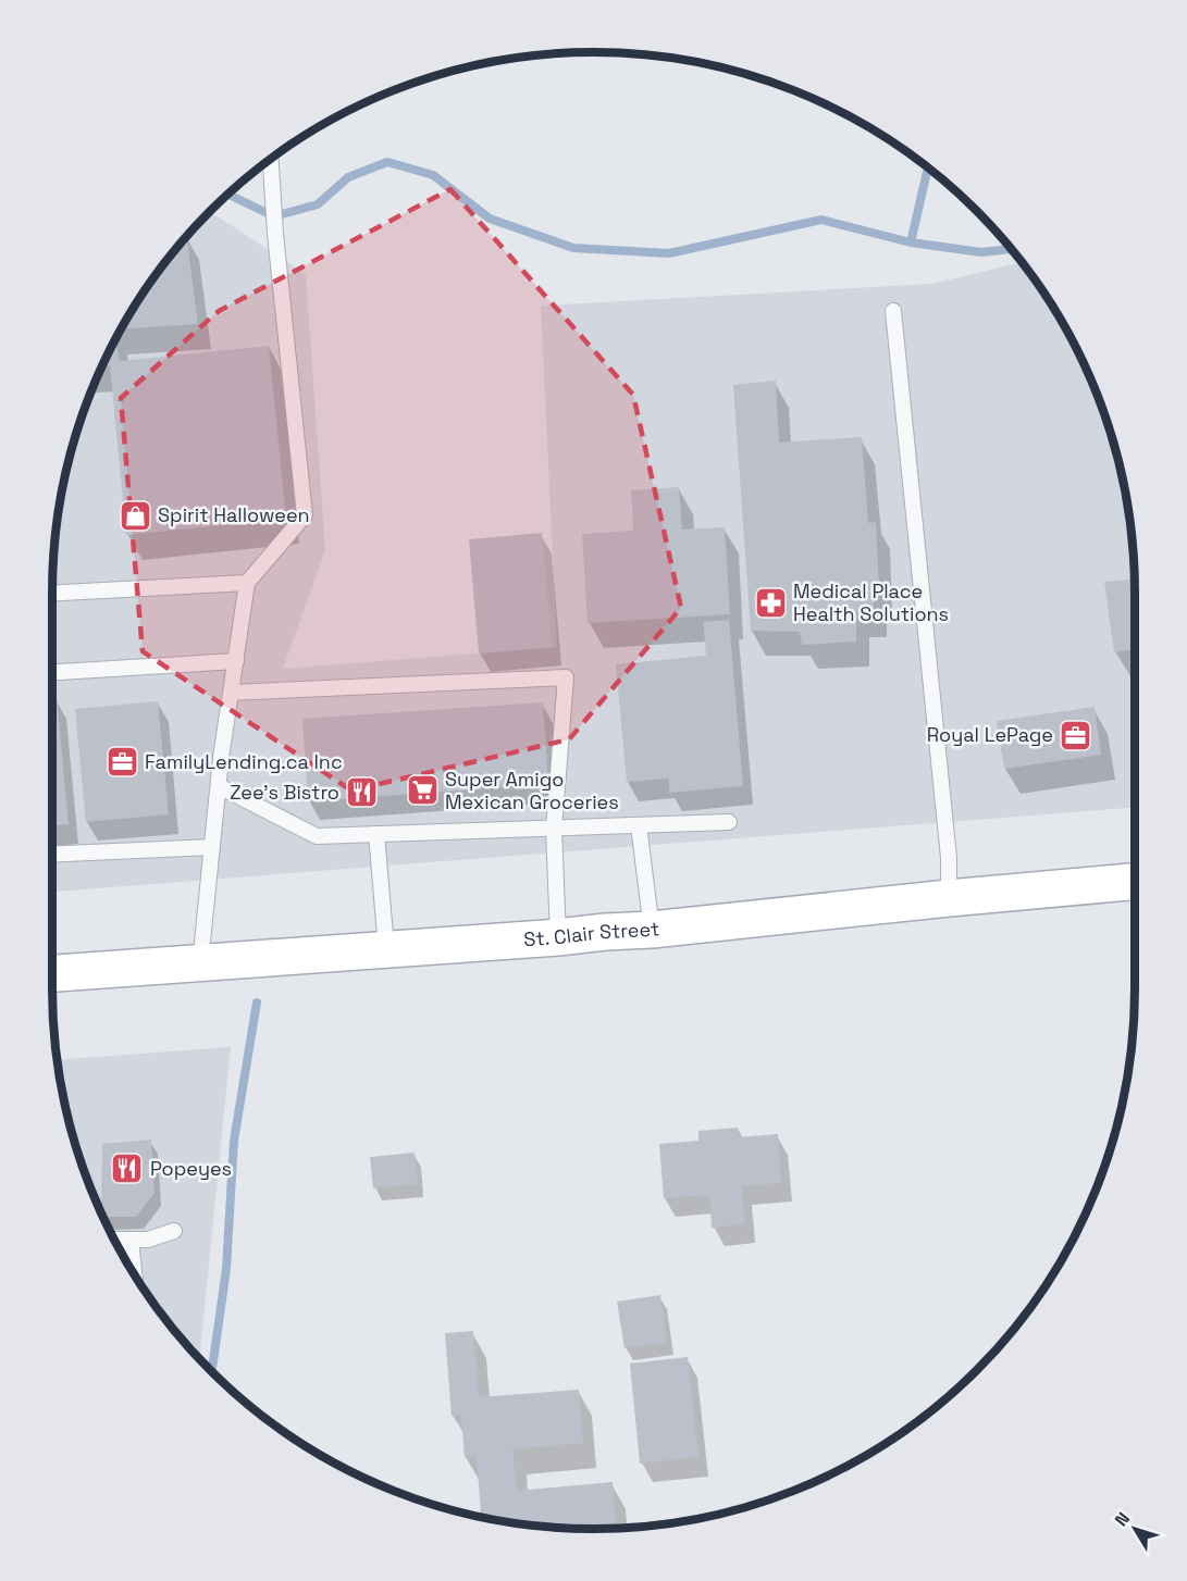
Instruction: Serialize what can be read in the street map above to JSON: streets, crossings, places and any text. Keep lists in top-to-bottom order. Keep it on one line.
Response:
{"streets":{"main road":["St. Clair Street"]},"places":{"shop":["Spirit Halloween"],"pharmacy":["Medical Place Health Solutions"],"office":["Royal LePage","FamilyLending.ca Inc"],"supermarket":["Super Amigo Mexican Groceries"],"restaurant":["Zee's Bistro","Popeyes"]},"north":"top left"}
